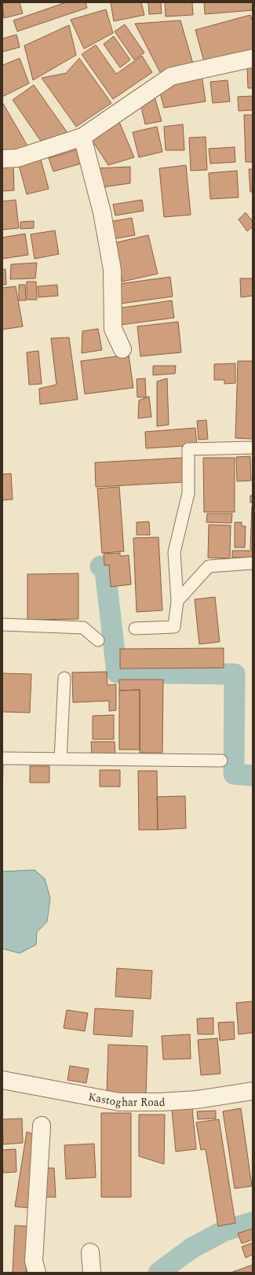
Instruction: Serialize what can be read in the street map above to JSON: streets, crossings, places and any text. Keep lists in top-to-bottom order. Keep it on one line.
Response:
{"streets":{"street":["Kastoghar Road"]}}
